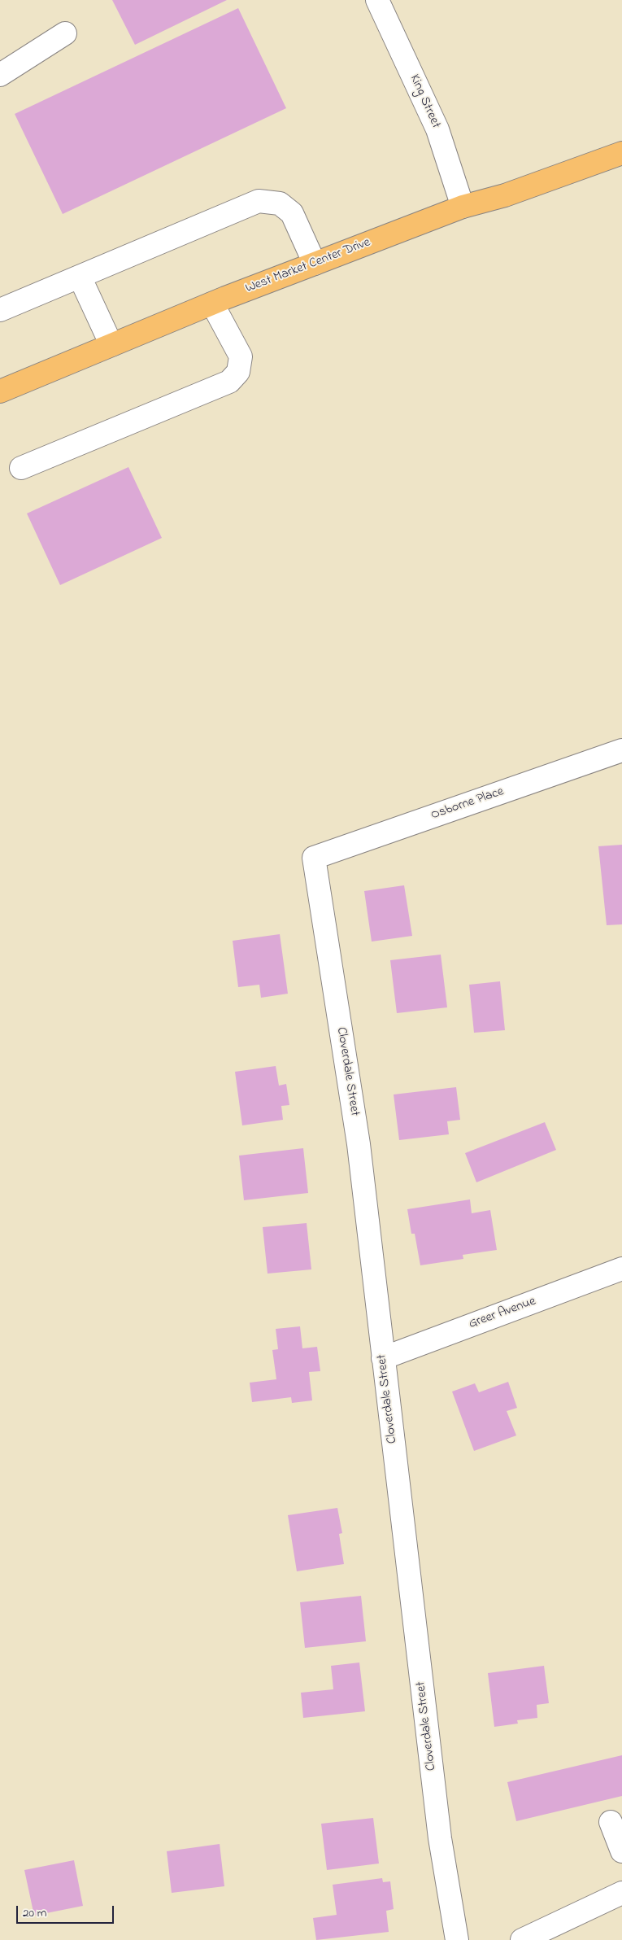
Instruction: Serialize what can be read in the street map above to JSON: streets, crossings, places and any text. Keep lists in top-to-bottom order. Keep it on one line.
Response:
{"streets":{"main road":["West Market Center Drive"],"street":["King Street","Osborne Place","Cloverdale Street","Greer Avenue"]},"crossings":[["King Street","West Market Center Drive"],["Osborne Place","Cloverdale Street"],["Cloverdale Street","Greer Avenue"]],"scale_bar":"20 m"}
